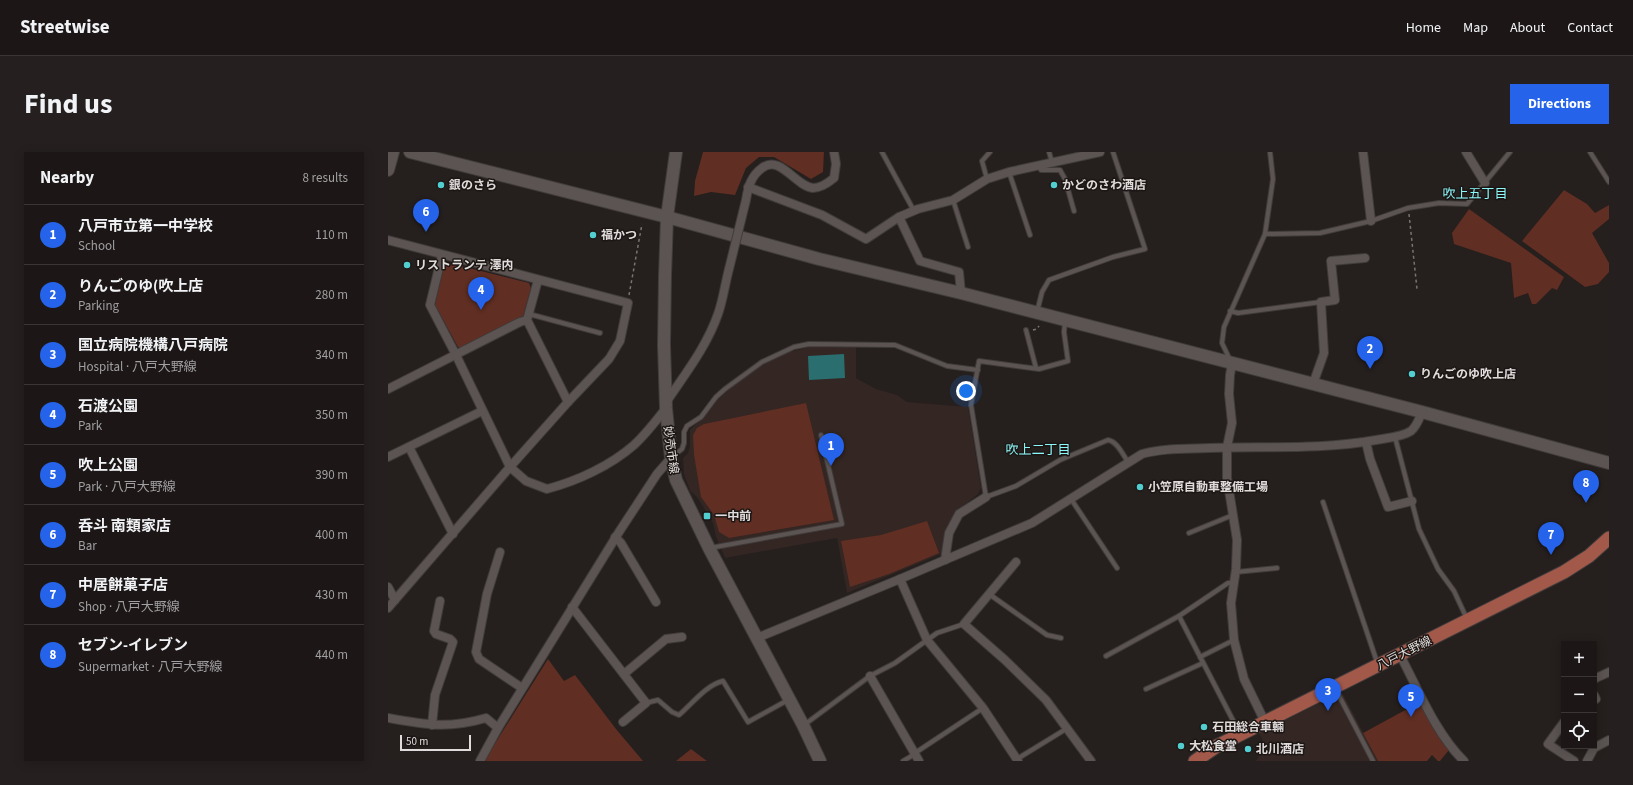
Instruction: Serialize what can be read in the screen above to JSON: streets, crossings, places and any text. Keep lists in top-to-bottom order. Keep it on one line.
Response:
{"streets":{"main road":["八戸大野線"],"street":["妙売市線"]},"districts":["吹上五丁目","吹上二丁目"],"places":{"other":["銀のさら","かどのさわ酒店","福かつ","リストランテ 澤内","りんごのゆ吹上店","小笠原自動車整備工場","石田総合車輛","大松食堂","北川酒店"],"transit":["一中前"]},"scale_bar":"50 m","page":{"header":"Streetwise","nav":["Home","Map","About","Contact"],"title":"Find us","buttons":"Directions","heading":["Nearby","8 results"],"pins":["6","4","2","1","8","7","3","5"],"list":[{"mark":"1","name":"八戸市立第一中学校","note":"School","value":"110 m"},{"mark":"2","name":"りんごのゆ(吹上店","note":"Parking","value":"280 m"},{"mark":"3","name":"国立病院機構八戸病院","note":"Hospital · 八戸大野線","value":"340 m"},{"mark":"4","name":"石渡公園","note":"Park","value":"350 m"},{"mark":"5","name":"吹上公園","note":"Park · 八戸大野線","value":"390 m"},{"mark":"6","name":"呑斗 南類家店","note":"Bar","value":"400 m"},{"mark":"7","name":"中居餅菓子店","note":"Shop · 八戸大野線","value":"430 m"},{"mark":"8","name":"セブン-イレブン","note":"Supermarket · 八戸大野線","value":"440 m"}],"map_buttons":["+","−"],"scale":"50 m"}}
